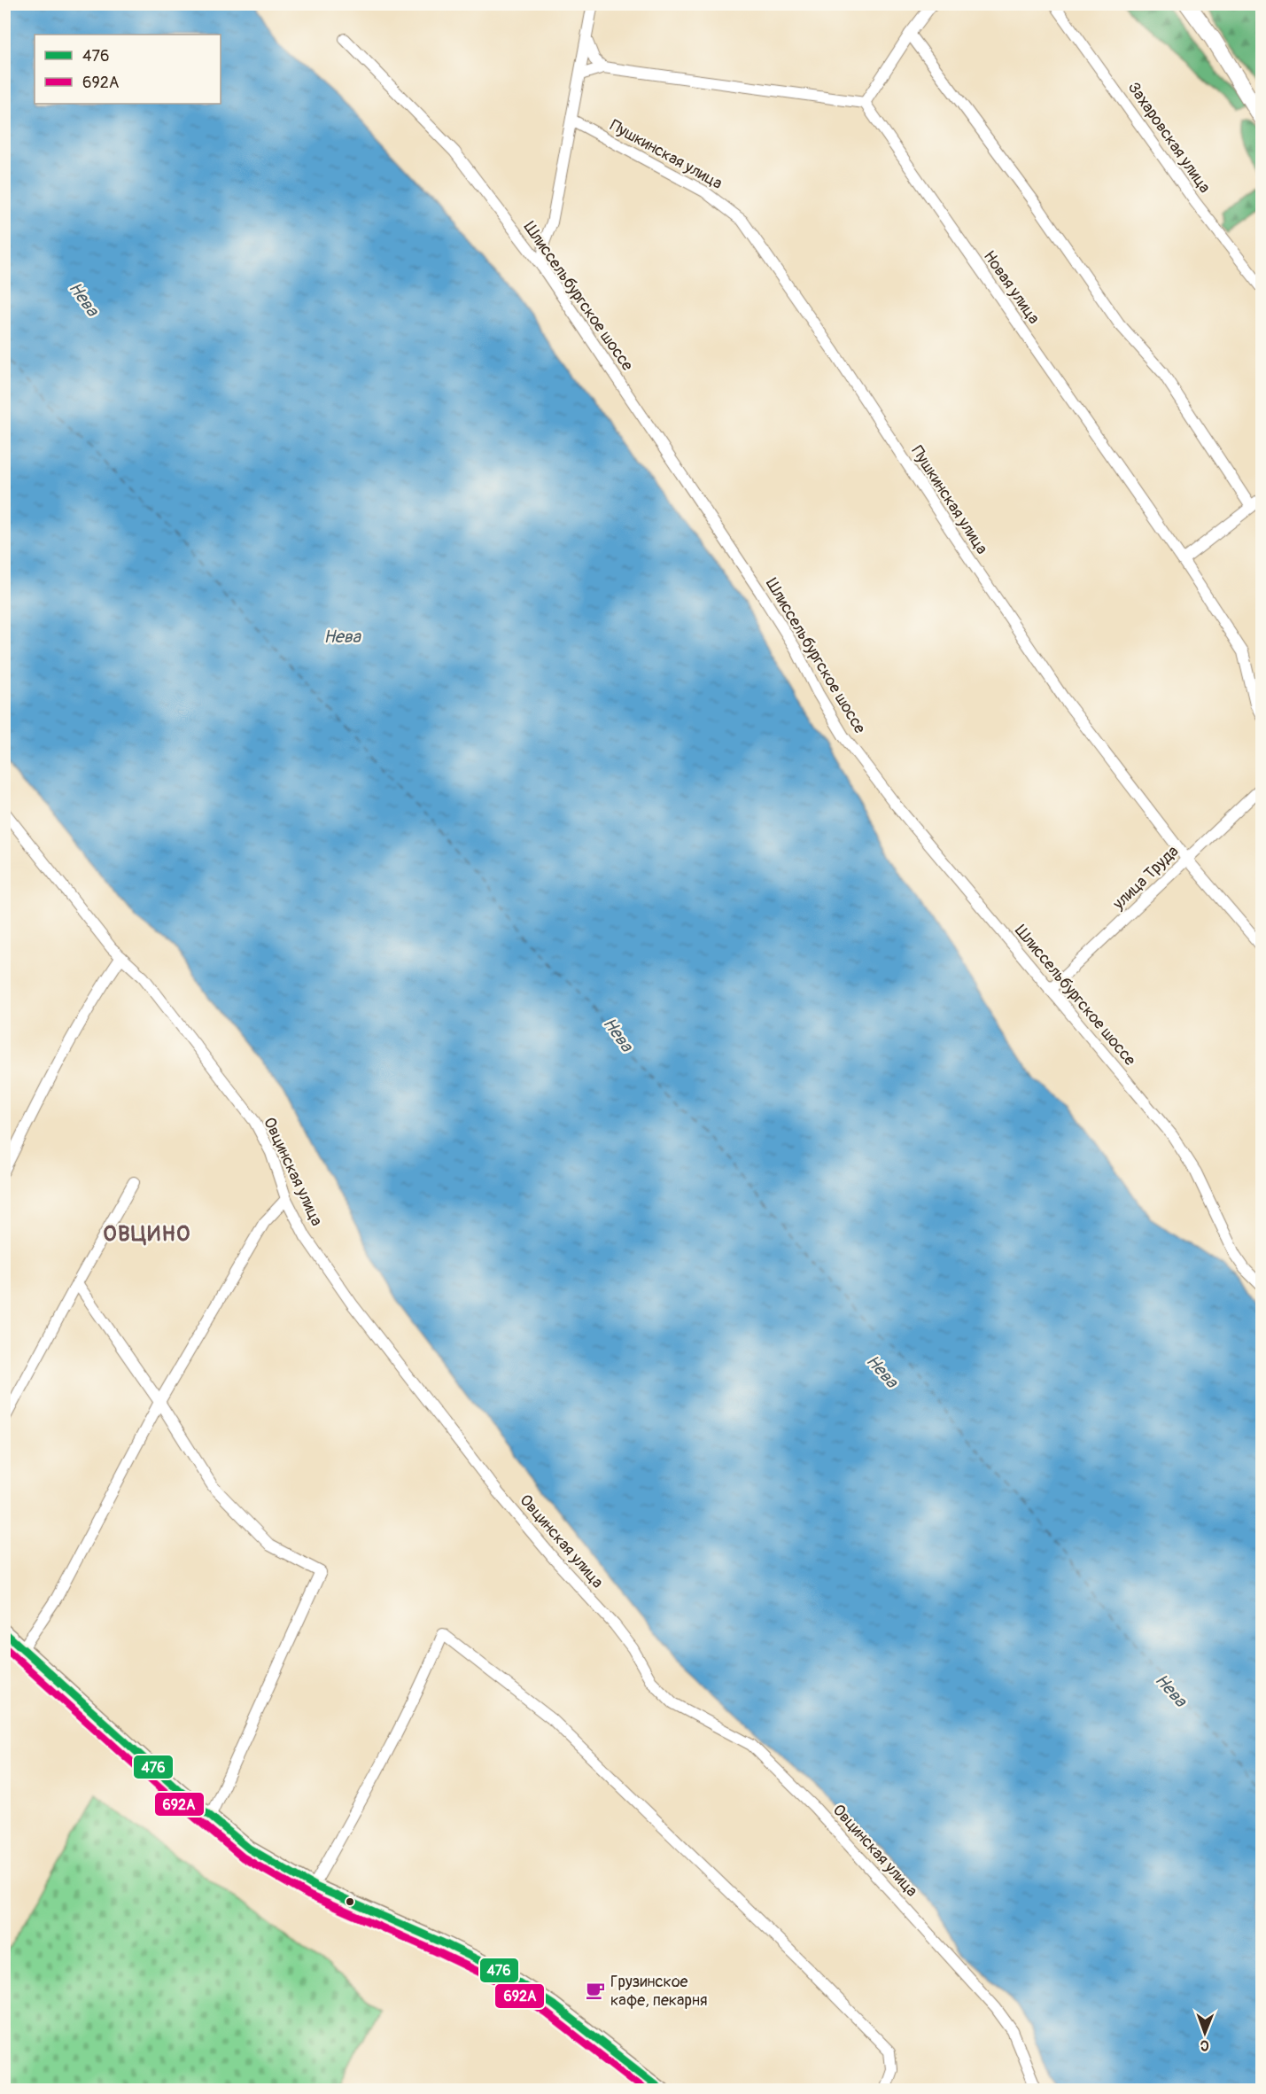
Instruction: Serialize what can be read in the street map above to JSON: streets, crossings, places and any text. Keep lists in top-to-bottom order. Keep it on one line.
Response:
{"streets":{"street":["Захаровская улица","Пушкинская улица","Новая улица","Шлиссельбургское шоссе","улица Труда","Овцинская улица"]},"crossings":[["Пушкинская улица","улица Труда"],["Шлиссельбургское шоссе","улица Труда"]],"districts":["ОВЦИНО"],"water":["Нева"],"places":{"cafe":["Грузинское кафе, пекарня"]},"lines":["transit line 476","transit line 692А"],"legend":["476","692А"],"north":"bottom"}
